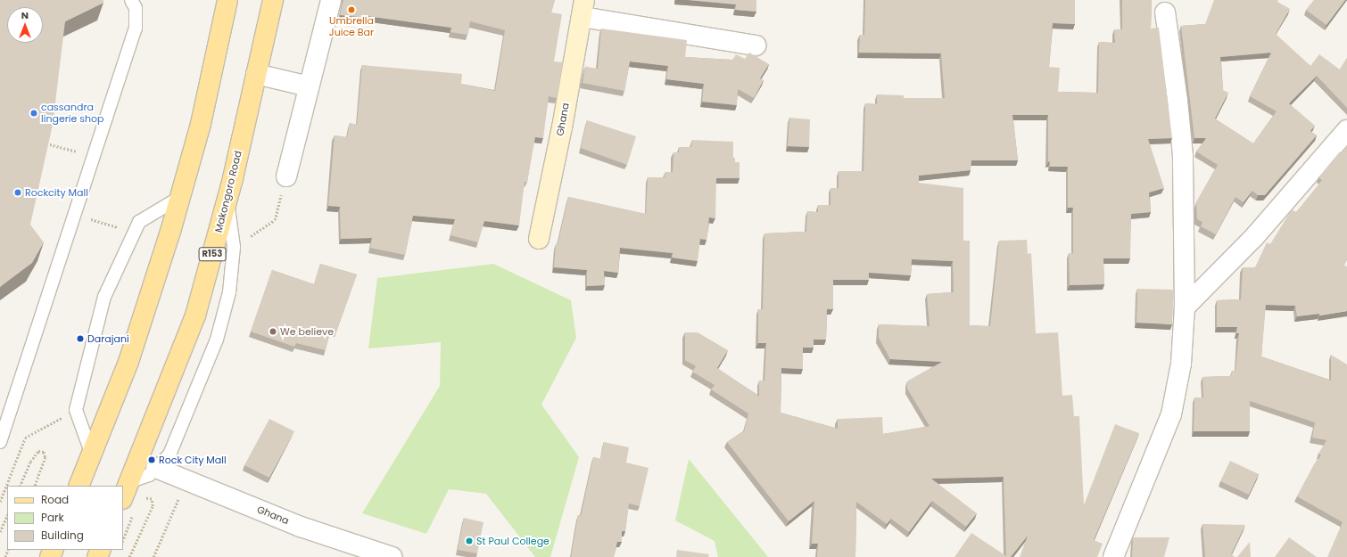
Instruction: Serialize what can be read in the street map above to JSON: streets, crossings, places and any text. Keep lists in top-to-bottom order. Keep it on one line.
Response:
{"streets":{"main road":["Makongoro Road","R153"],"street":["Ghana"]},"places":["Umbrella Juice Bar","cassandra lingerie shop","Rockcity Mall","We believe","Darajani","Rock City Mall","St Paul College"],"legend":["Road","Park","Building"],"north":"top"}
